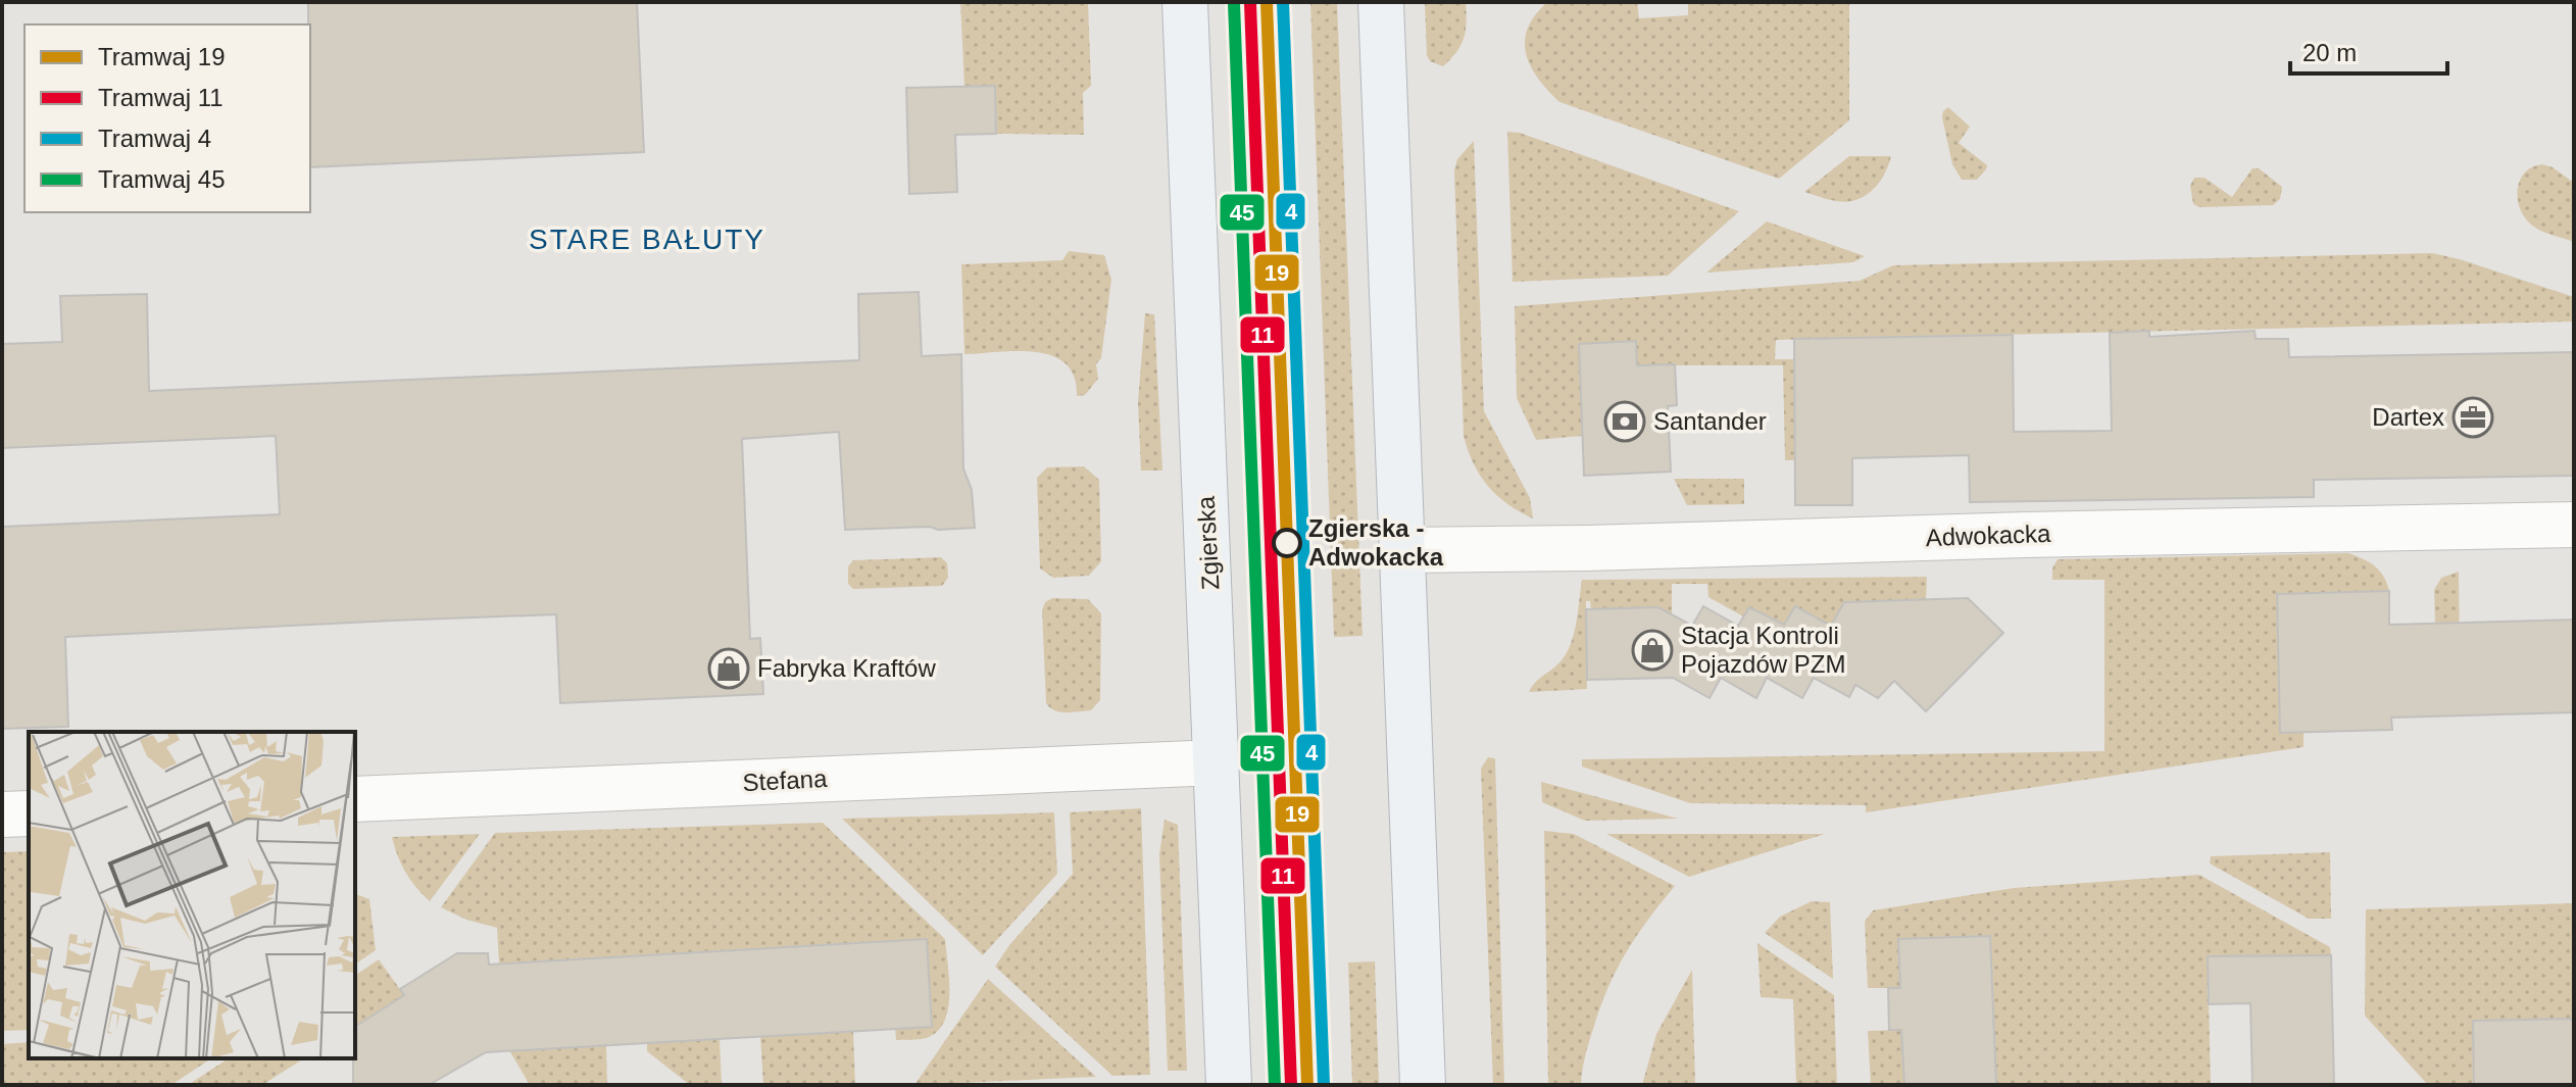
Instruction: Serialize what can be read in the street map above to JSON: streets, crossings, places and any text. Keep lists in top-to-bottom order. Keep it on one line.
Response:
{"streets":{"main road":["Zgierska"],"street":["Adwokacka","Stefana"]},"crossings":[["Zgierska","Stefana"]],"districts":["STARE BAŁUTY"],"places":{"office":["Dartex"],"bank":["Santander"],"other":["Zgierska - Adwokacka"],"shop":["Stacja Kontroli Pojazdów PZM","Fabryka Kraftów"]},"lines":["tram line 19","tram line 4","tram line 11","tram line 45"],"legend":["Tramwaj 19","Tramwaj 11","Tramwaj 4","Tramwaj 45"],"scale_bar":"20 m"}
